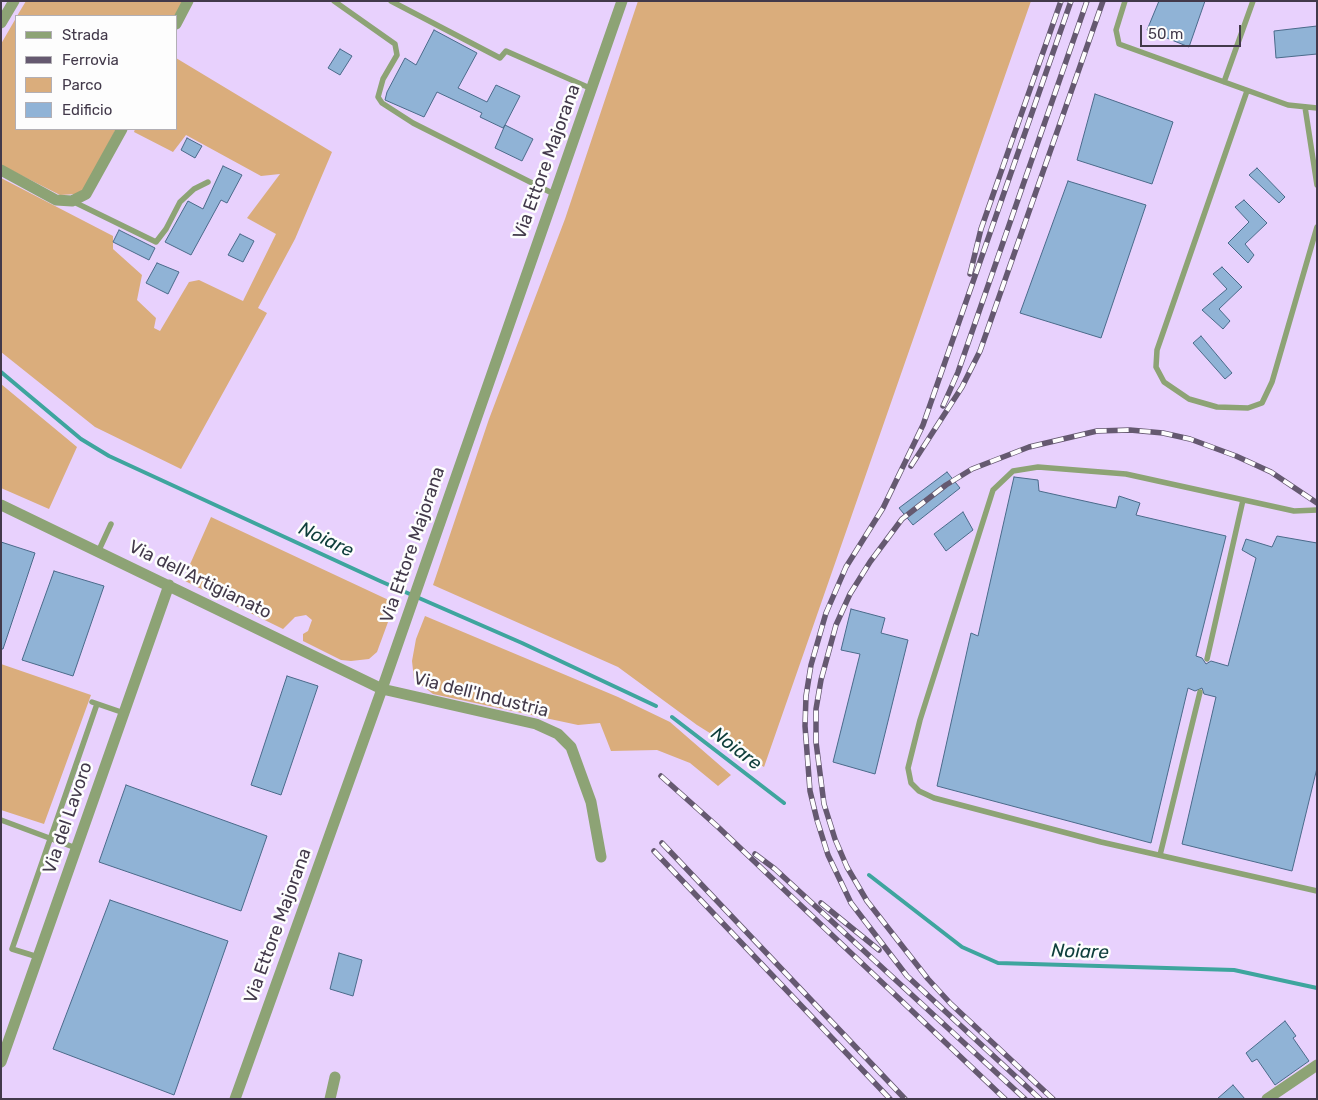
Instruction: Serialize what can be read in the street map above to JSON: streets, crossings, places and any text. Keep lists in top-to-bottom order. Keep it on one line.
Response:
{"streets":{"street":["Via Ettore Majorana","Via dell'Artigianato","Via dell'Industria","Via del Lavoro"]},"crossings":[["Via Ettore Majorana","Via dell'Artigianato"],["Via Ettore Majorana","Via dell'Industria"],["Via dell'Artigianato","Via dell'Industria"],["Via dell'Artigianato","Via del Lavoro"]],"water":["Noiare"],"legend":["Strada","Ferrovia","Parco","Edificio"],"scale_bar":"50 m"}
